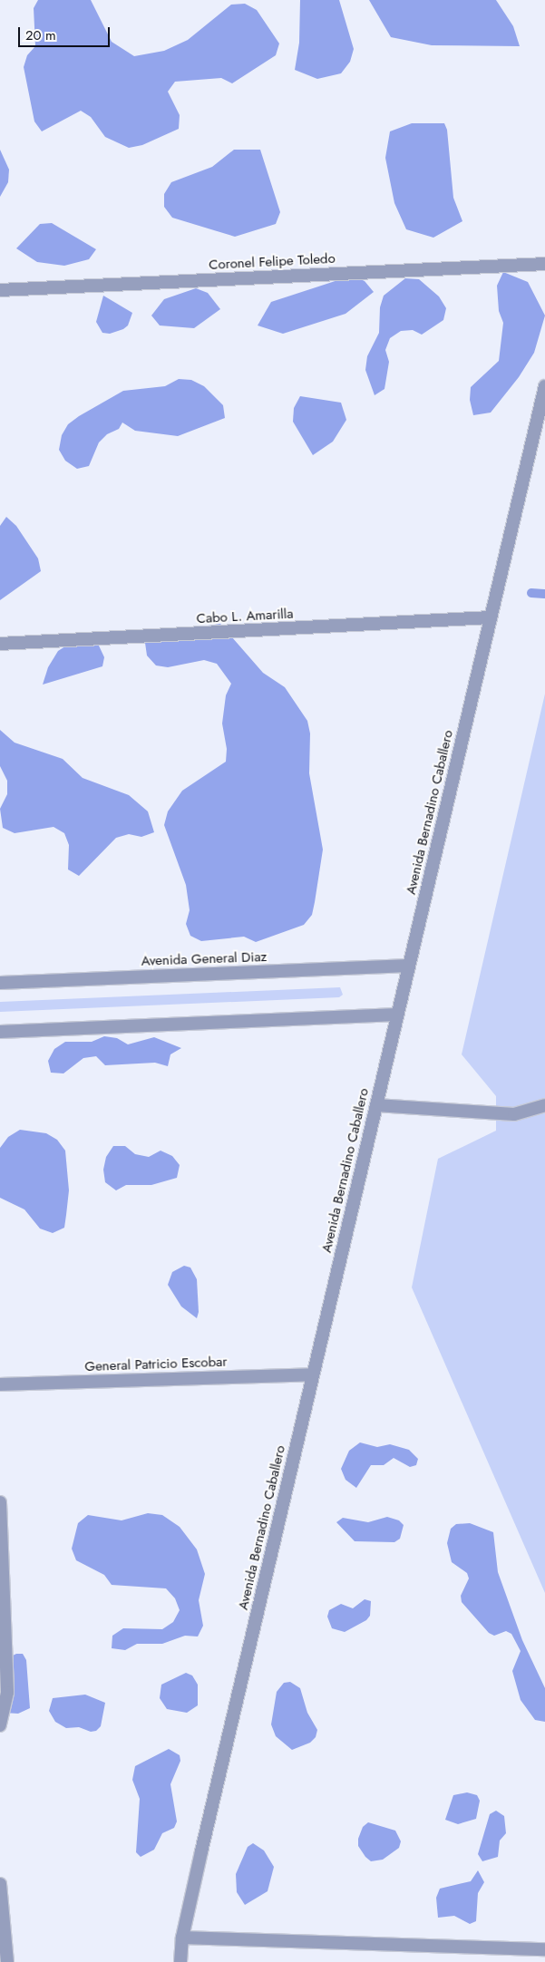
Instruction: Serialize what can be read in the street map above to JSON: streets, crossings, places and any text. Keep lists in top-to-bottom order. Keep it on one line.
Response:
{"streets":{"street":["Coronel Felipe Toledo","Cabo L. Amarilla","Avenida Bernadino Caballero","Avenida General Diaz","General Patricio Escobar"]},"crossings":[["Cabo L. Amarilla","Avenida Bernadino Caballero"],["Avenida Bernadino Caballero","Avenida General Diaz"],["Avenida Bernadino Caballero","General Patricio Escobar"]],"scale_bar":"20 m"}
